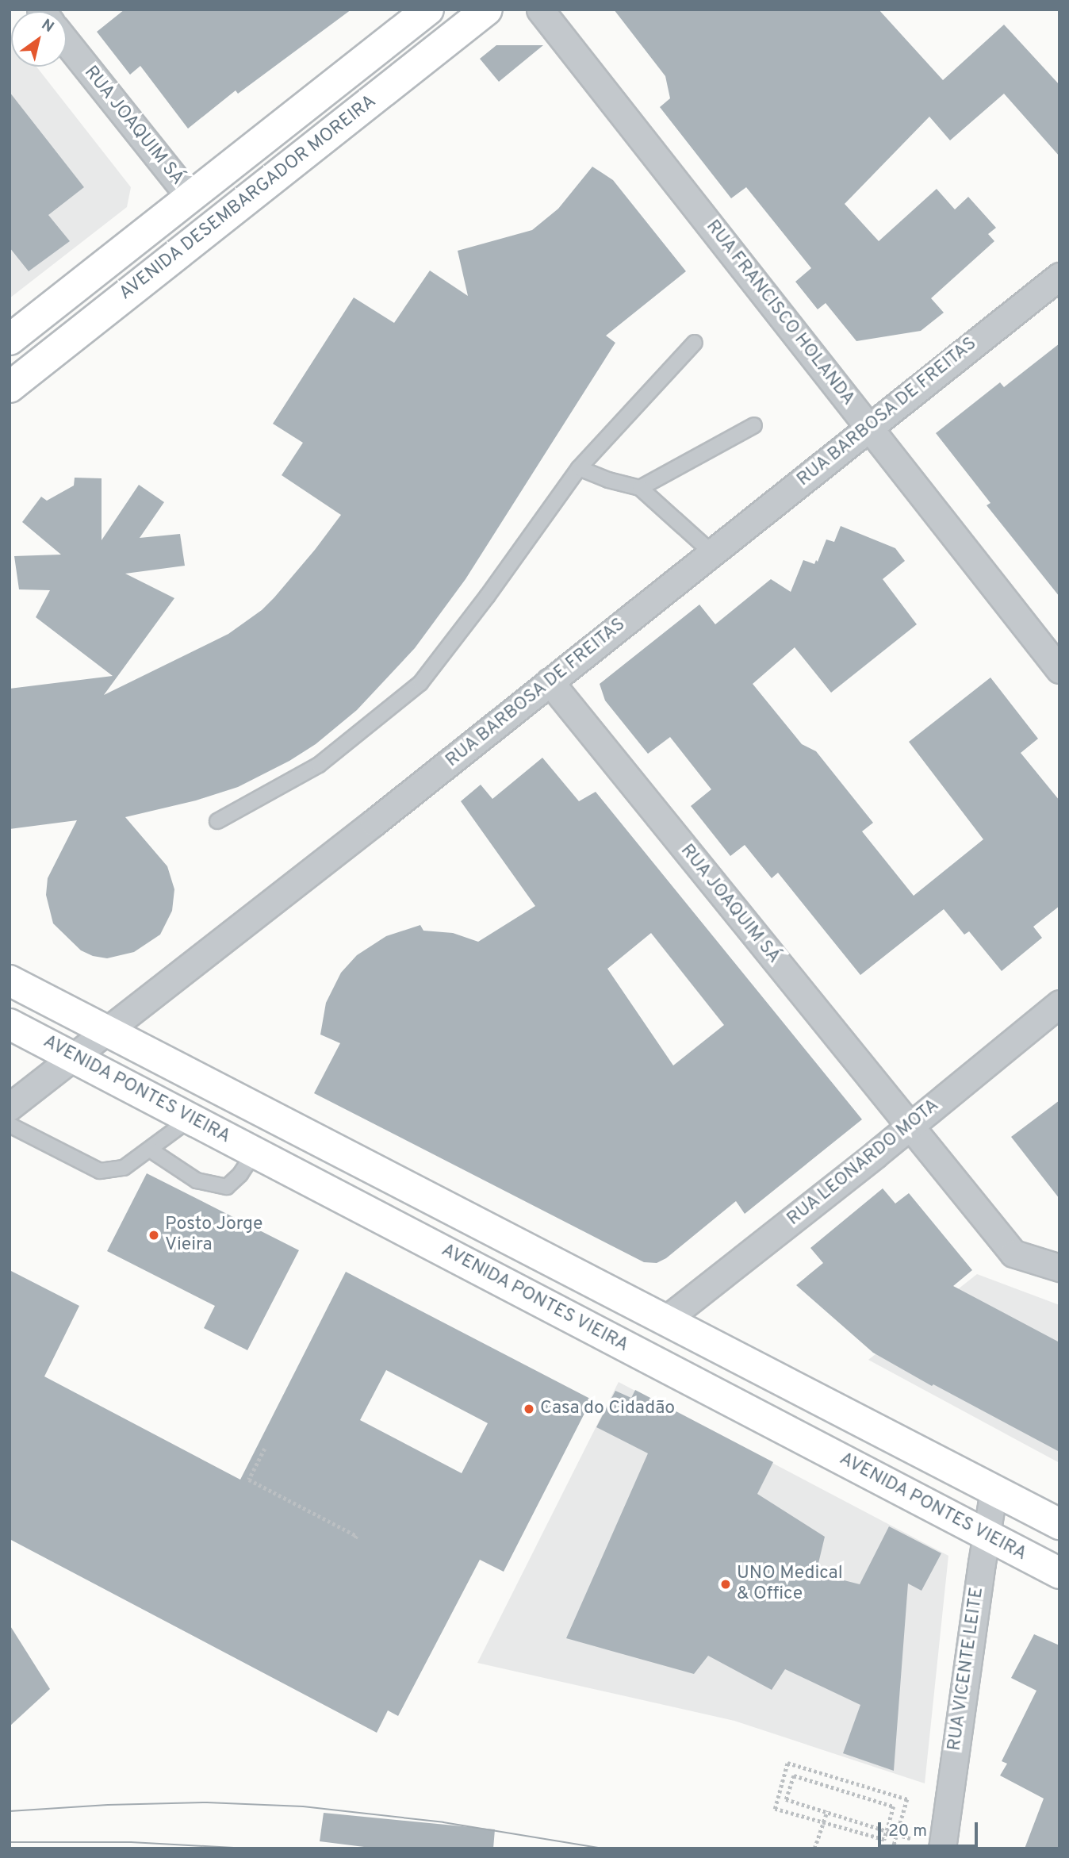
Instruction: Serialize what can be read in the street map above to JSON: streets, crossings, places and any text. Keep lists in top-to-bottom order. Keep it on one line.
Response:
{"streets":{"main road":["AVENIDA DESEMBARGADOR MOREIRA","AVENIDA PONTES VIEIRA"],"street":["RUA JOAQUIM SÁ","RUA FRANCISCO HOLANDA","RUA BARBOSA DE FREITAS","RUA LEONARDO MOTA","RUA VICENTE LEITE"]},"crossings":[["RUA JOAQUIM SÁ","AVENIDA DESEMBARGADOR MOREIRA"],["RUA JOAQUIM SÁ","RUA BARBOSA DE FREITAS"],["RUA JOAQUIM SÁ","RUA LEONARDO MOTA"],["RUA FRANCISCO HOLANDA","RUA BARBOSA DE FREITAS"],["RUA BARBOSA DE FREITAS","AVENIDA PONTES VIEIRA"],["AVENIDA PONTES VIEIRA","RUA VICENTE LEITE"]],"places":["Posto Jorge Vieira","Casa do Cidadão","UNO Medical & Office"],"scale_bar":"20 m","north":"top right"}
